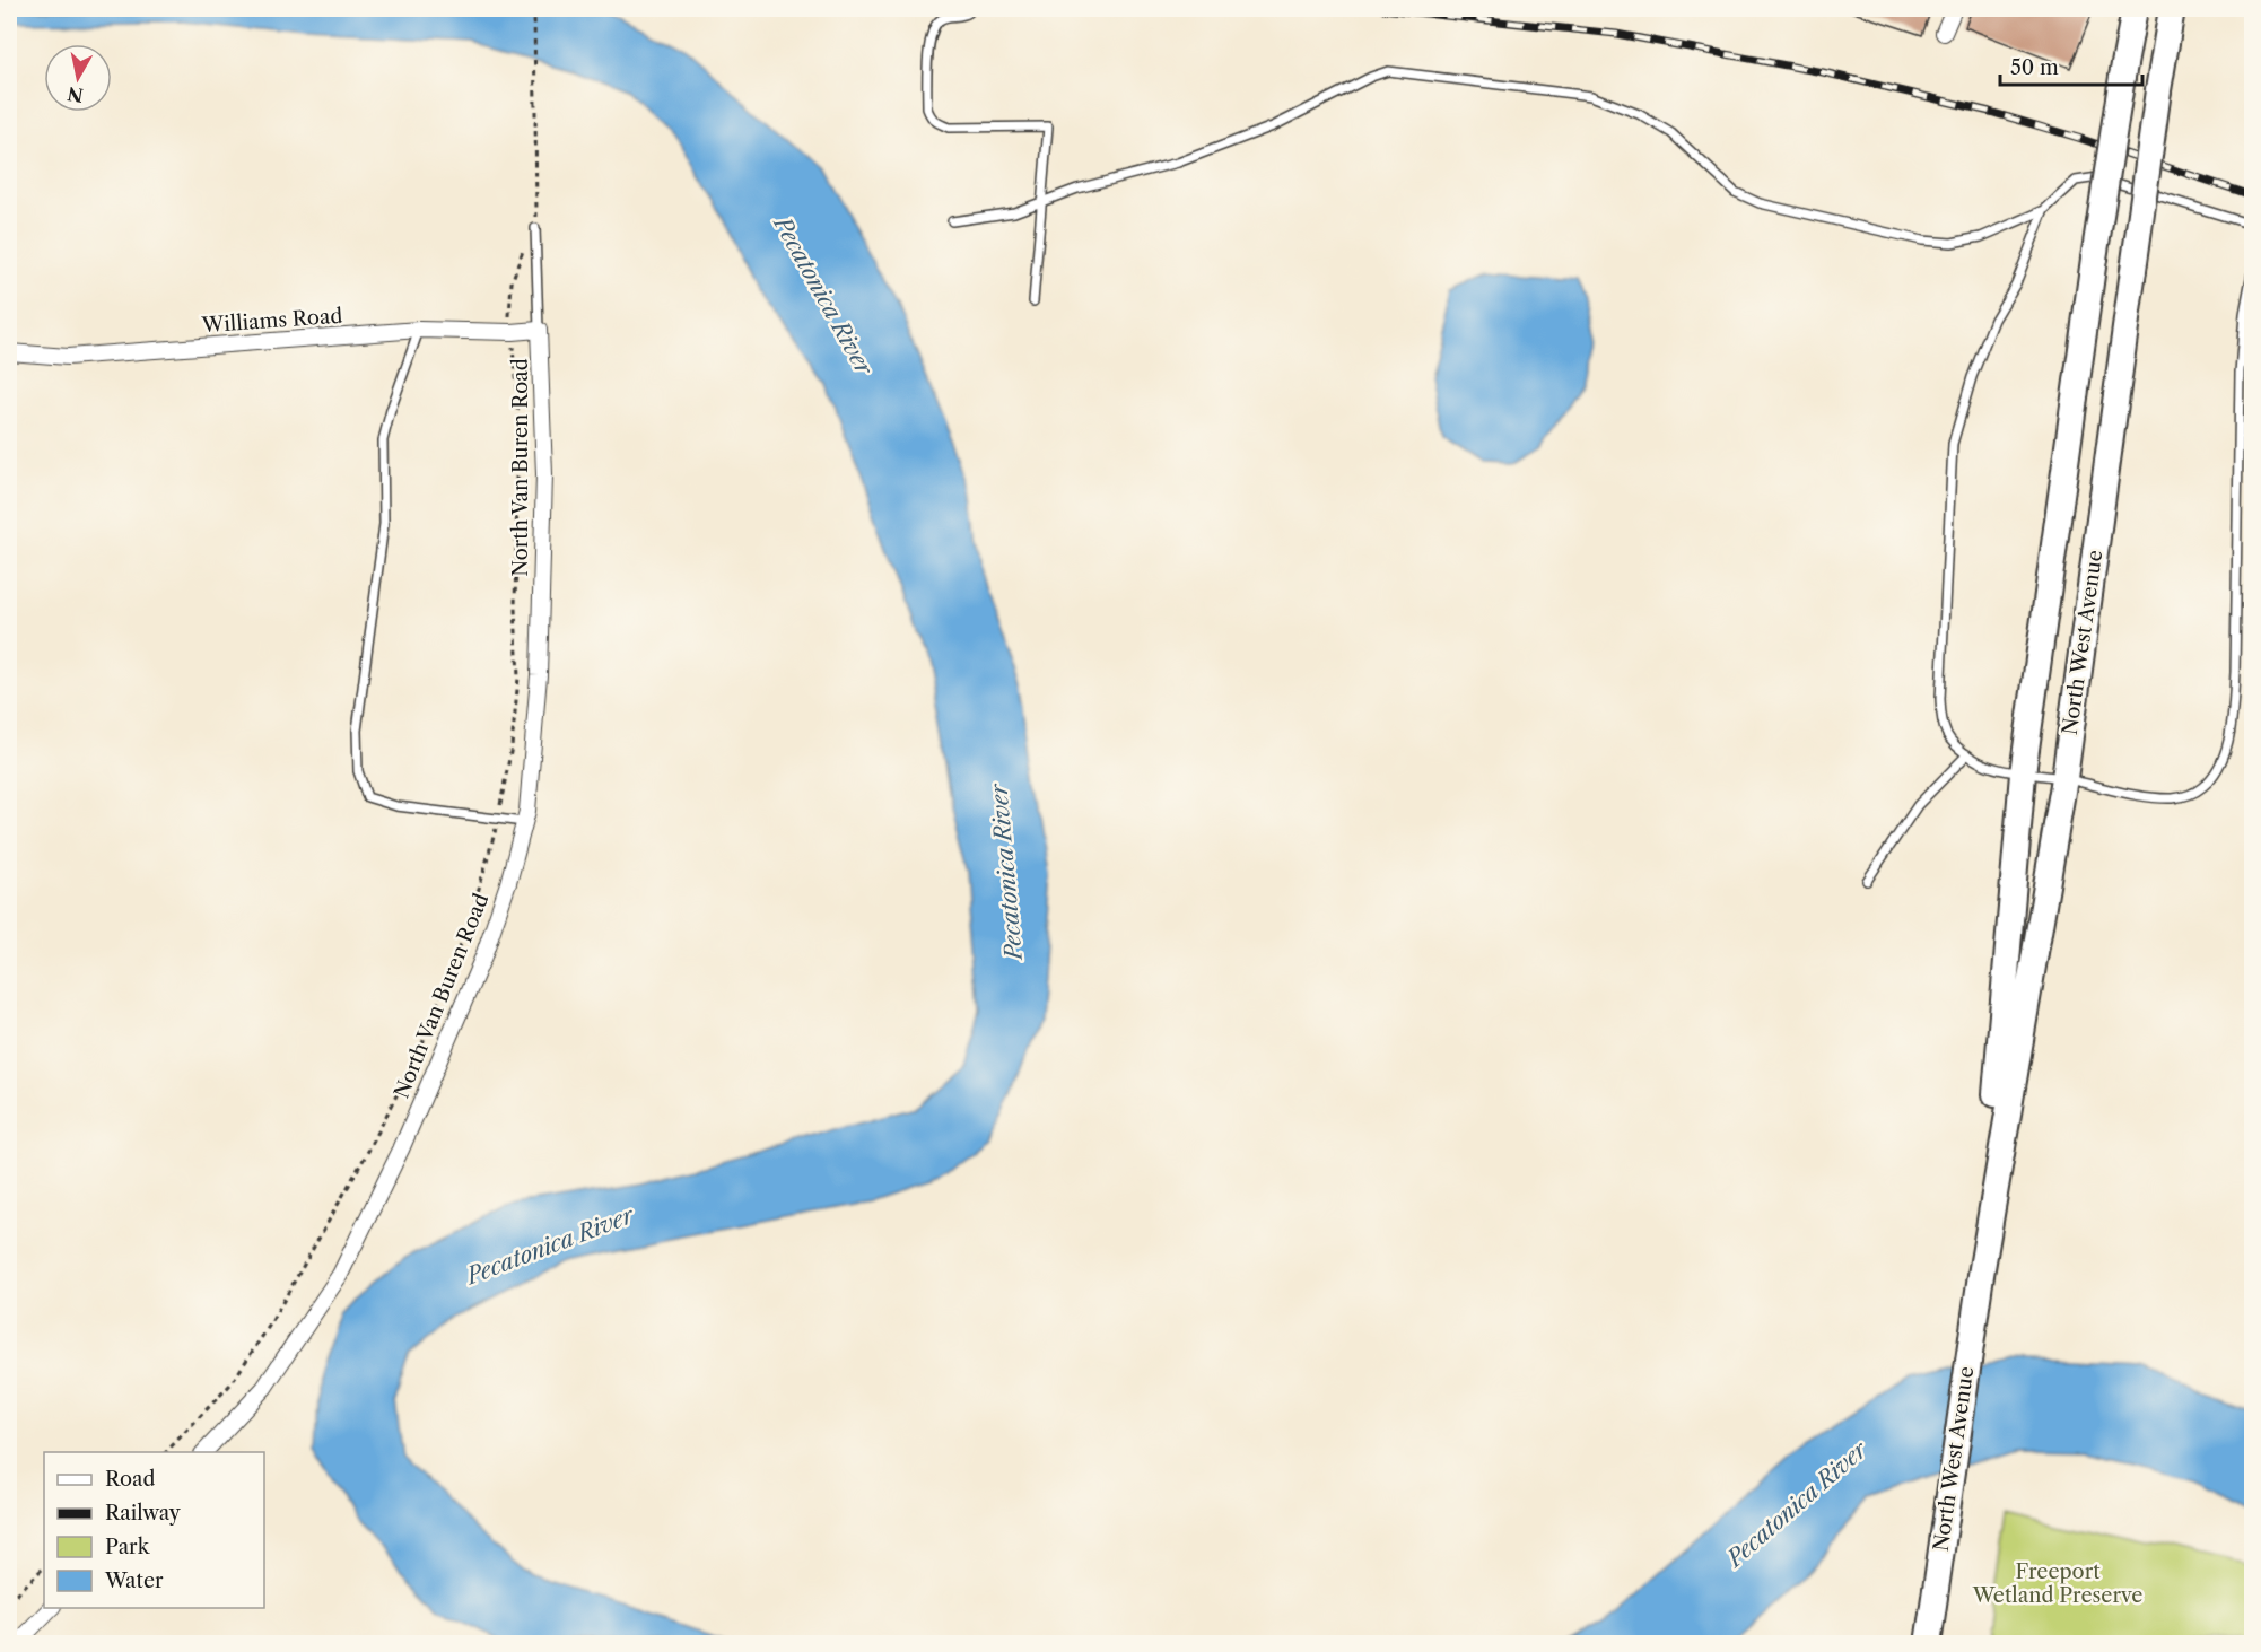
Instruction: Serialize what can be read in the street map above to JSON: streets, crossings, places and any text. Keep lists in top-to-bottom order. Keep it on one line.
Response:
{"streets":{"main road":["North West Avenue"],"street":["Williams Road","North Van Buren Road"]},"crossings":[["Williams Road","North Van Buren Road"]],"water":["Pecatonica River"],"parks":["Freeport Wetland Preserve"],"legend":["Road","Railway","Park","Water"],"scale_bar":"50 m","north":"bottom"}
